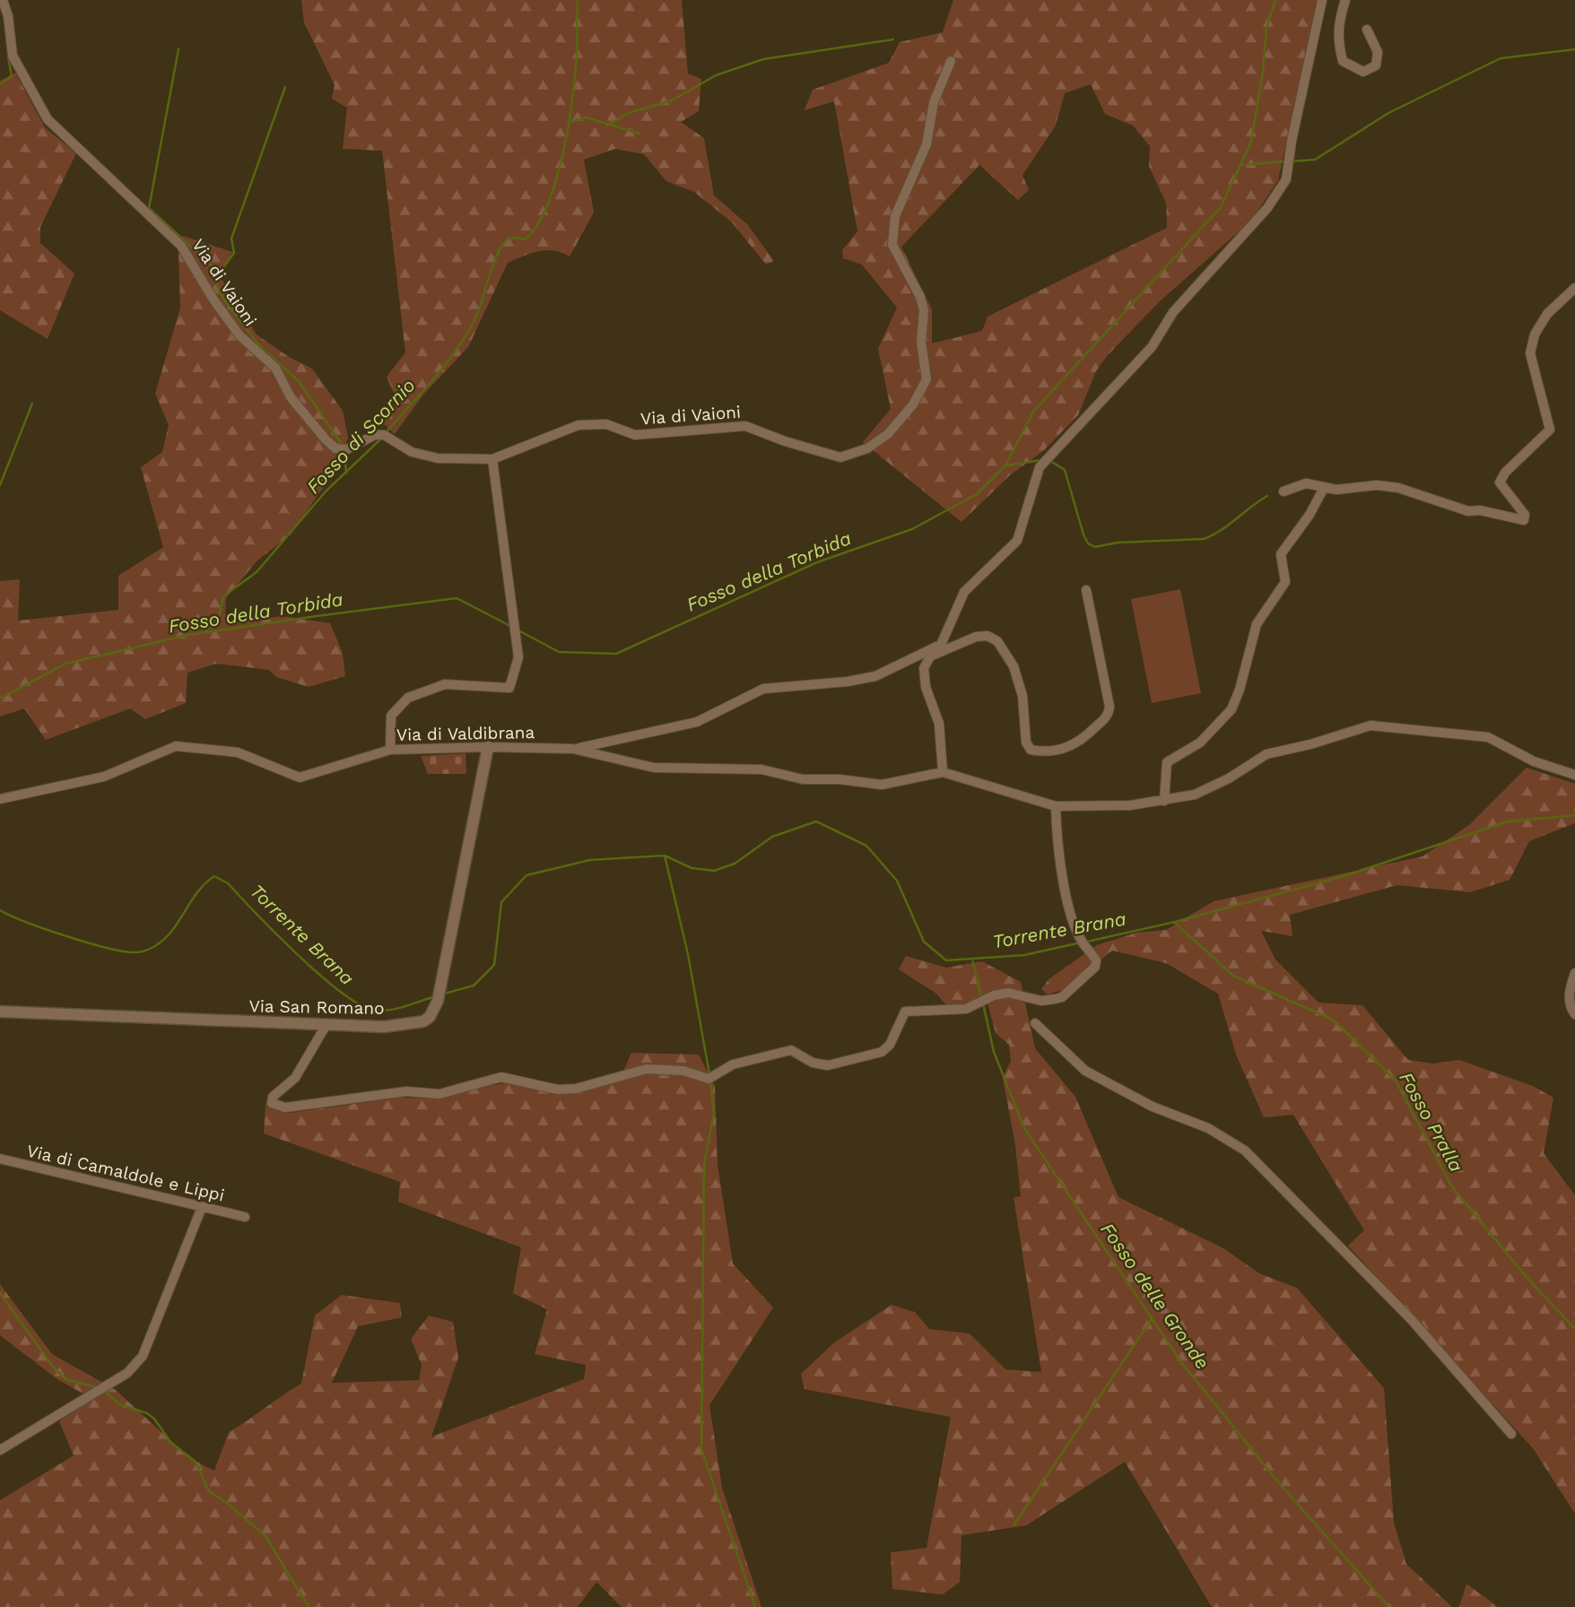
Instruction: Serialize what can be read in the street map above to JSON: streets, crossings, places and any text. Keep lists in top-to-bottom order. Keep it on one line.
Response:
{"streets":{"street":["Via di Vaioni","Via di Valdibrana","Via San Romano","Via di Camaldole e Lippi"]},"crossings":[["Via di Valdibrana","Via San Romano"]],"water":["Fosso di Scornio","Fosso della Torbida","Torrente Brana","Fosso Pralla","Fosso delle Gronde"]}
